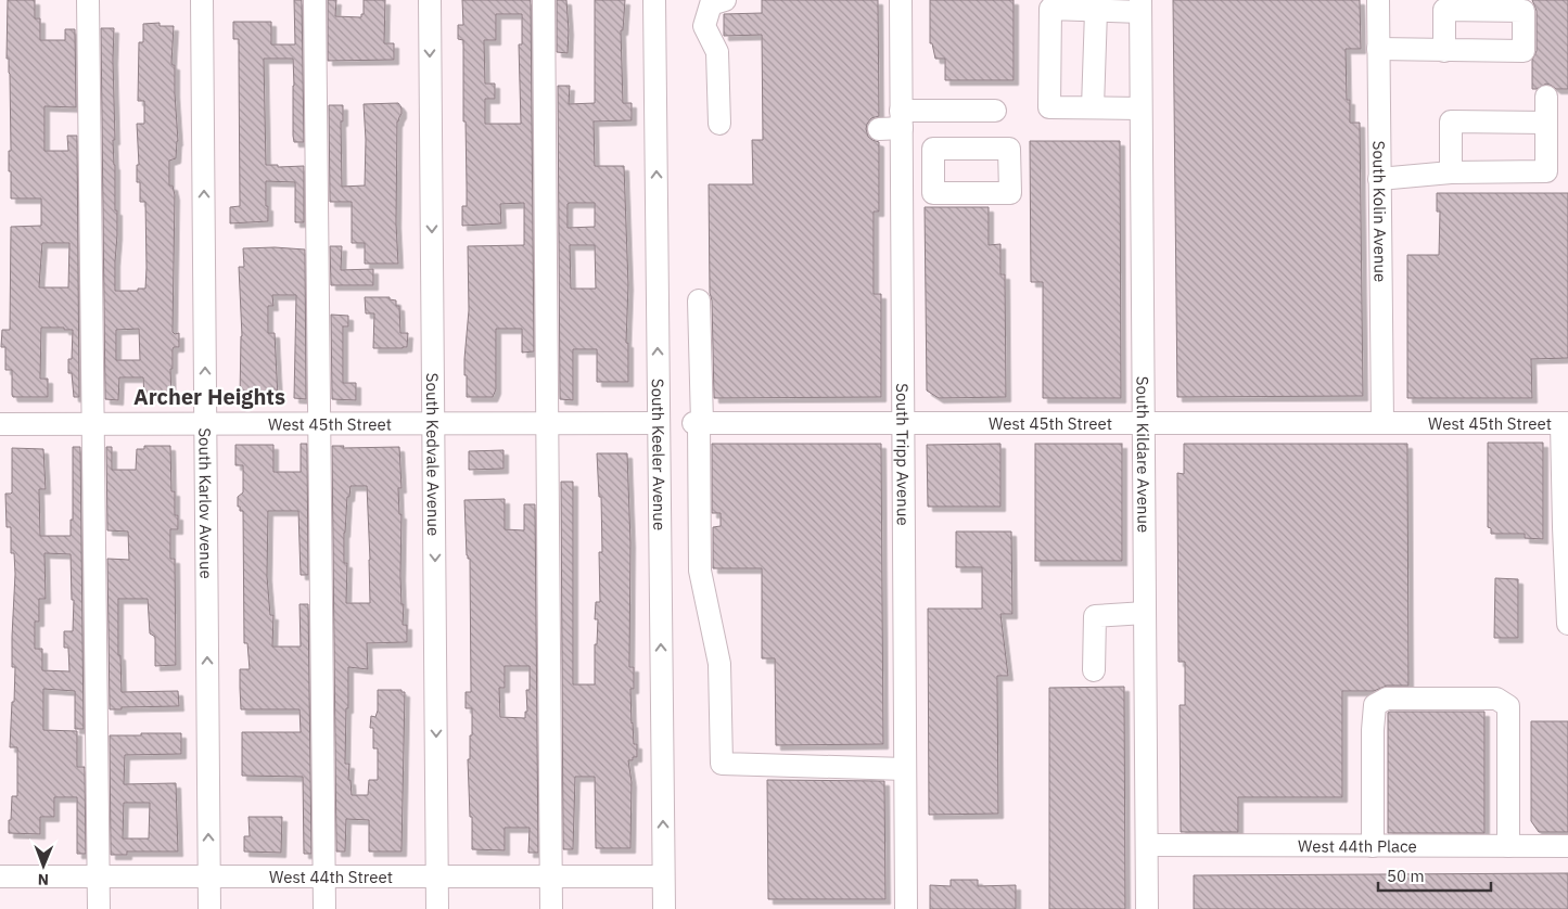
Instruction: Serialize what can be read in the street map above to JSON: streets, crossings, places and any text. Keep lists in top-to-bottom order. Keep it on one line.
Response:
{"streets":{"street":["South Kolin Avenue","West 45th Street","South Kedvale Avenue","South Keeler Avenue","South Tripp Avenue","South Kildare Avenue","South Karlov Avenue","West 44th Place","West 44th Street"]},"crossings":[["South Kolin Avenue","West 45th Street"],["West 45th Street","South Kedvale Avenue"],["West 45th Street","South Keeler Avenue"],["West 45th Street","South Tripp Avenue"],["West 45th Street","South Kildare Avenue"],["West 45th Street","South Karlov Avenue"],["South Kedvale Avenue","West 44th Street"],["South Keeler Avenue","West 44th Street"],["South Kildare Avenue","West 44th Place"],["South Karlov Avenue","West 44th Street"]],"districts":["Archer Heights"],"scale_bar":"50 m","north":"bottom"}
